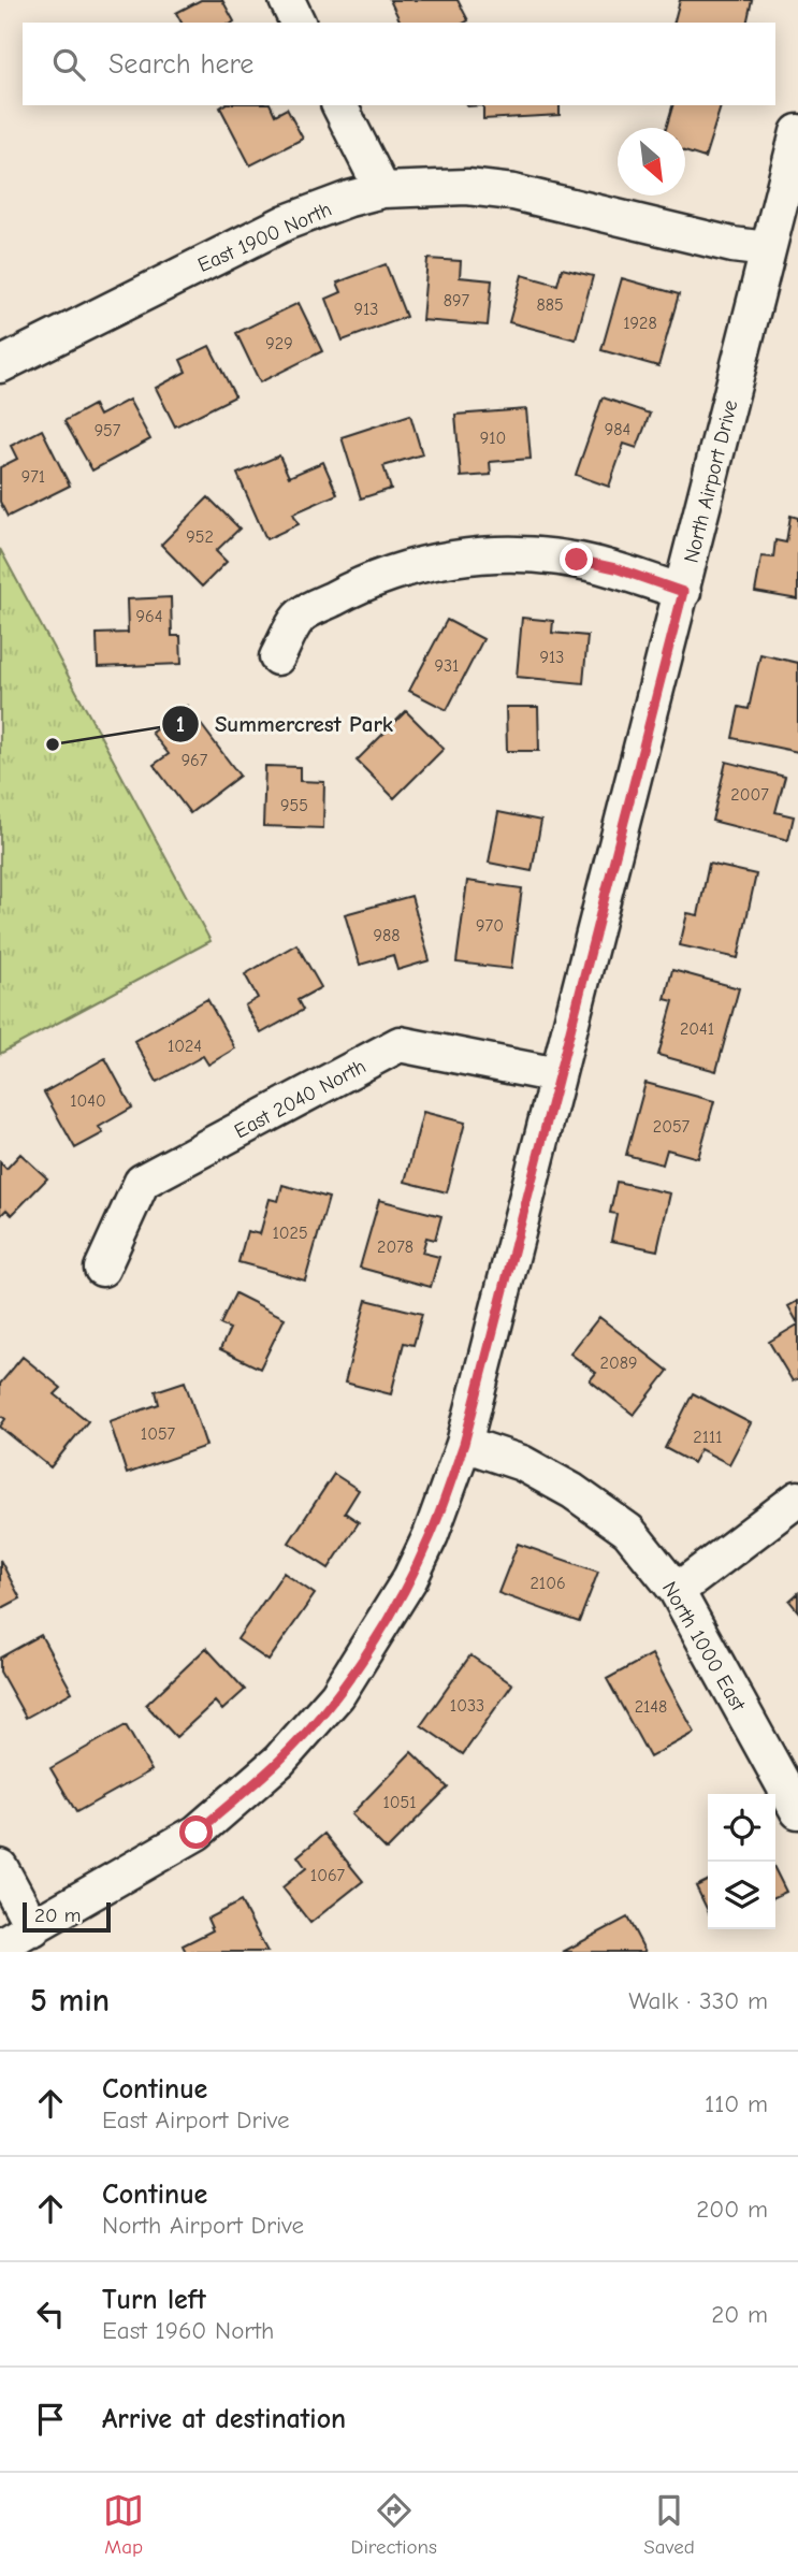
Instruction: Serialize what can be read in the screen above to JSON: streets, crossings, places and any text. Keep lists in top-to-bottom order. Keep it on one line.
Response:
{"streets":{"street":["East 1900 North","North Airport Drive","East 2040 North","North 1000 East"]},"crossings":[["East 1900 North","North Airport Drive"],["North Airport Drive","East 2040 North"],["North Airport Drive","North 1000 East"]],"places":["Summercrest Park"],"house_numbers":["897","885","913","1928","929","984","957","910","971","952","964","913","931","967","2007","955","970","988","2041","1024","1040","2057","1025","2078","2089","1057","2111","2106","1033","2148","1051","1067"],"scale_bar":"20 m","north":"bottom right","page":{"search":"Search here","scale":"20 m","heading":["5 min","Walk · 330 m"],"list":[["Continue","East Airport Drive","110 m"],["Continue","North Airport Drive","200 m"],["Turn left","East 1960 North","20 m"],"Arrive at destination"],"nav":["Map","Directions","Saved"]}}
